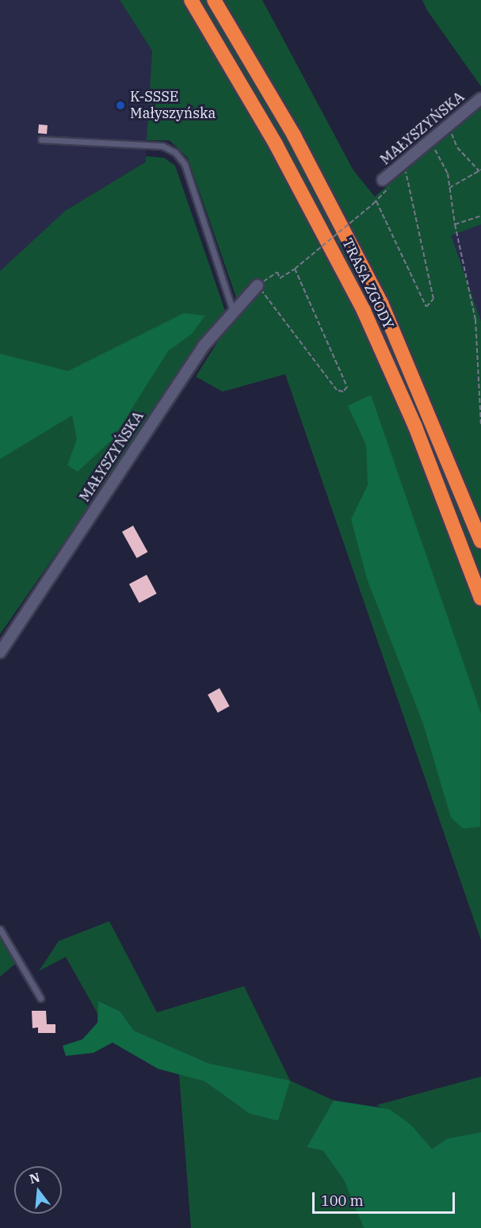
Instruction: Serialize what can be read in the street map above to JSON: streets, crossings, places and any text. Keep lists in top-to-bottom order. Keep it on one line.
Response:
{"streets":{"highway":["TRASA ZGODY"],"street":["MAŁYSZYŃSKA"]},"places":["K-SSSE Małyszyńska"],"scale_bar":"100 m","north":"top"}
